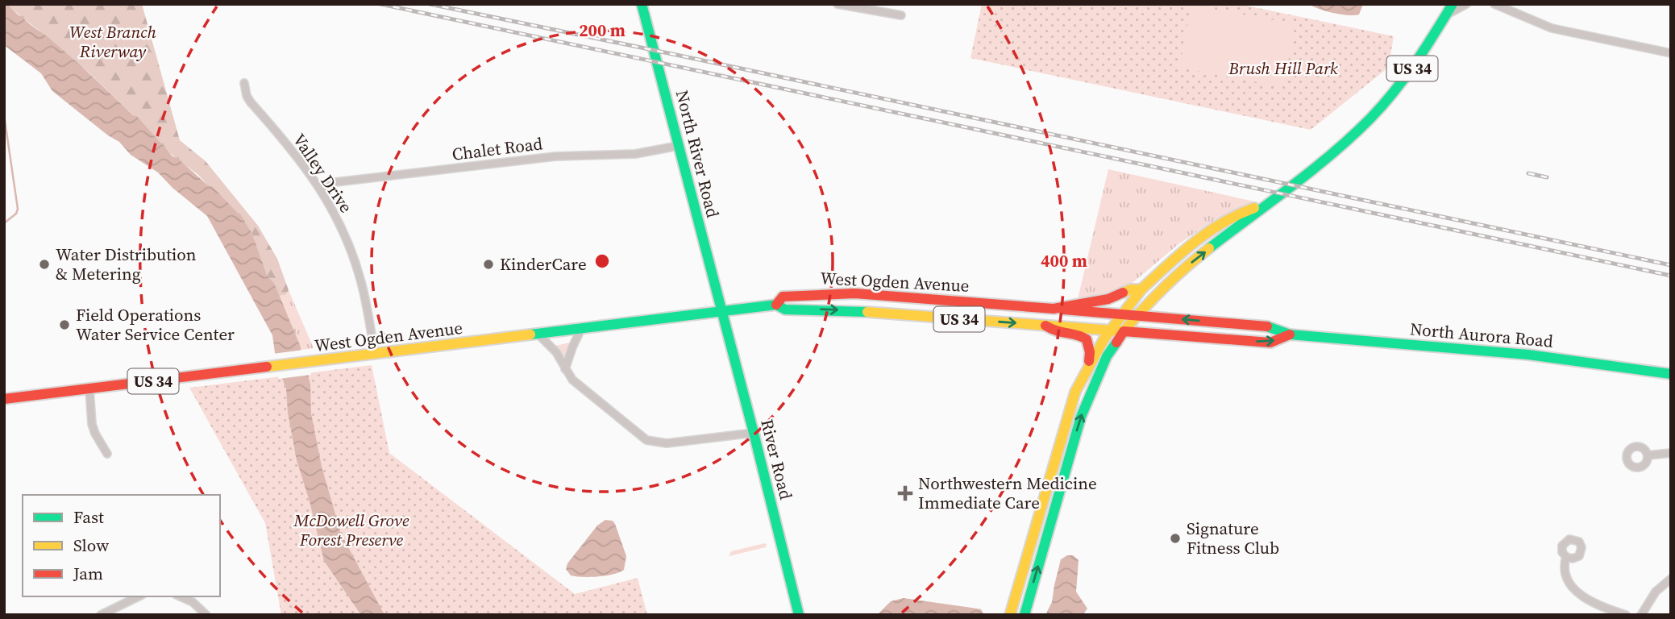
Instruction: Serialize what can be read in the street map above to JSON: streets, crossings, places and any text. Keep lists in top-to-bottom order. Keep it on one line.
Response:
{"streets":{"main road":["US 34","North River Road","West Ogden Avenue","North Aurora Road","River Road"],"street":["Chalet Road","Valley Drive"]},"crossings":[["US 34","West Ogden Avenue"],["US 34","North Aurora Road"],["Chalet Road","North River Road"],["Chalet Road","Valley Drive"],["North River Road","West Ogden Avenue"],["North River Road","River Road"],["Valley Drive","West Ogden Avenue"],["West Ogden Avenue","North Aurora Road"],["West Ogden Avenue","River Road"]],"parks":["West Branch Riverway","Brush Hill Park","McDowell Grove Forest Preserve"],"places":{"other":["Water Distribution & Metering","KinderCare","Field Operations Water Service Center","Signature Fitness Club"],"health":["Northwestern Medicine Immediate Care"]},"legend":["Fast","Slow","Jam"],"rings":["200 m","400 m"]}
